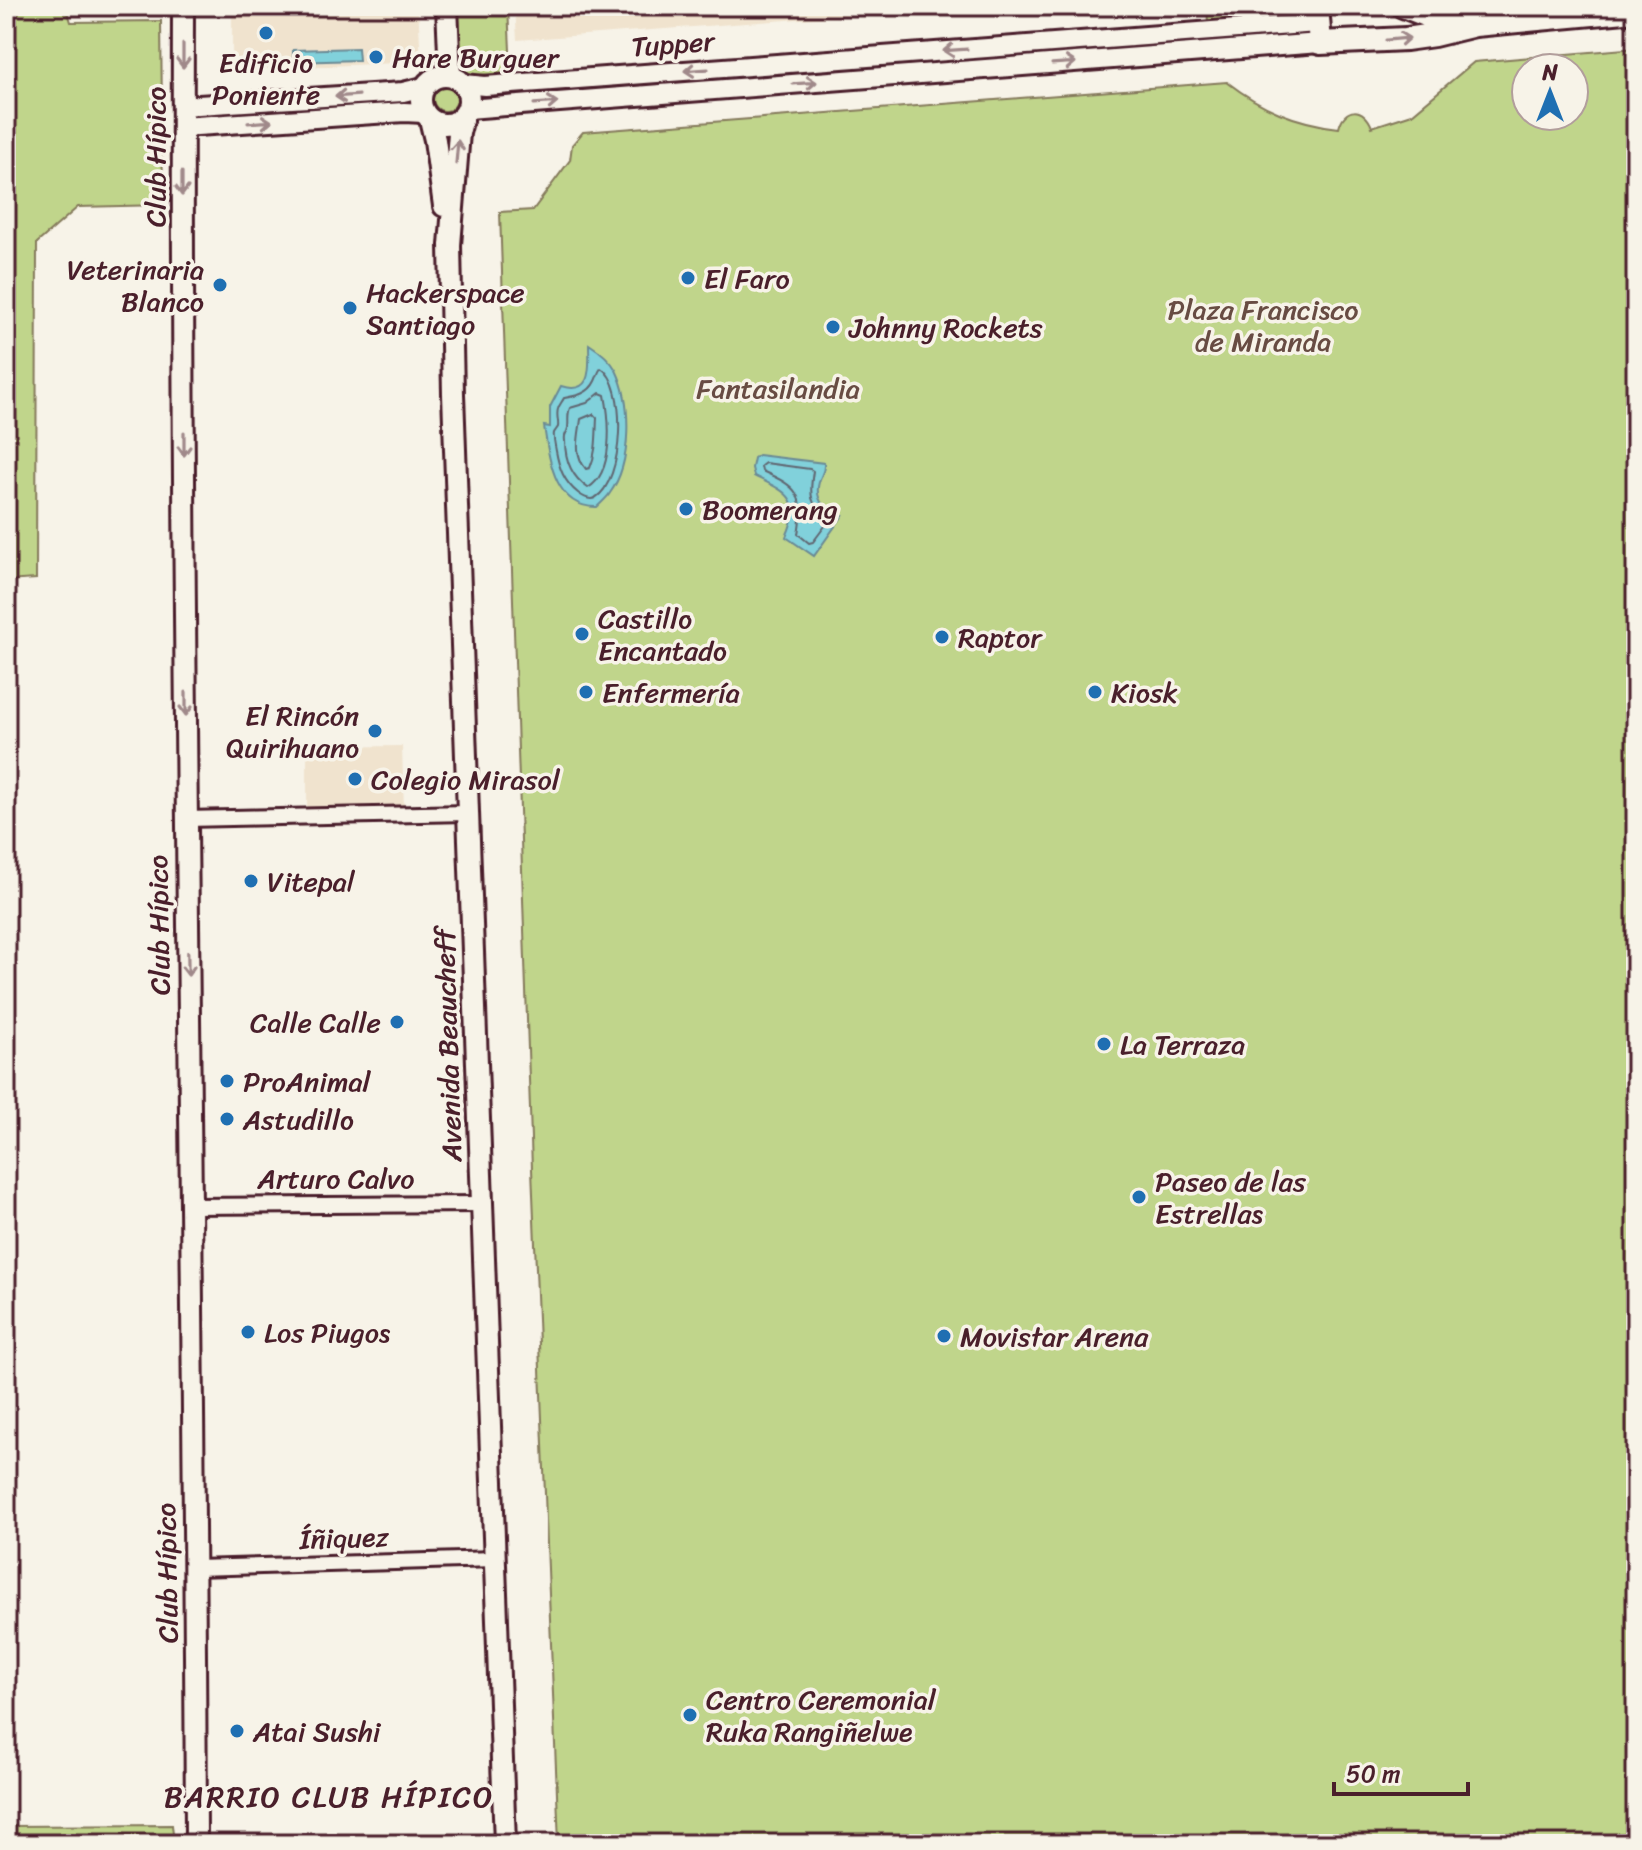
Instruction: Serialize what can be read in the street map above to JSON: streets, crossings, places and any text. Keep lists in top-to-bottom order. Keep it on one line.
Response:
{"streets":{"main road":["Club Hípico","Avenida Beaucheff"],"street":["Tupper","Arturo Calvo","Íñiquez"]},"crossings":[["Tupper","Avenida Beaucheff"],["Club Hípico","Arturo Calvo"],["Club Hípico","Íñiquez"],["Avenida Beaucheff","Arturo Calvo"],["Avenida Beaucheff","Íñiquez"]],"one_way":["Club Hípico"],"districts":["BARRIO CLUB HÍPICO"],"parks":["Plaza Francisco de Miranda","Fantasilandia"],"places":["Edificio Poniente","Hare Burguer","El Faro","Veterinaria Blanco","Hackerspace Santiago","Johnny Rockets","Boomerang","Castillo Encantado","Raptor","Enfermería","Kiosk","El Rincón Quirihuano","Colegio Mirasol","Vitepal","Calle Calle","La Terraza","ProAnimal","Astudillo","Paseo de las Estrellas","Los Piugos","Movistar Arena","Centro Ceremonial Ruka Rangiñelwe","Atai Sushi"],"scale_bar":"50 m","north":"top"}
